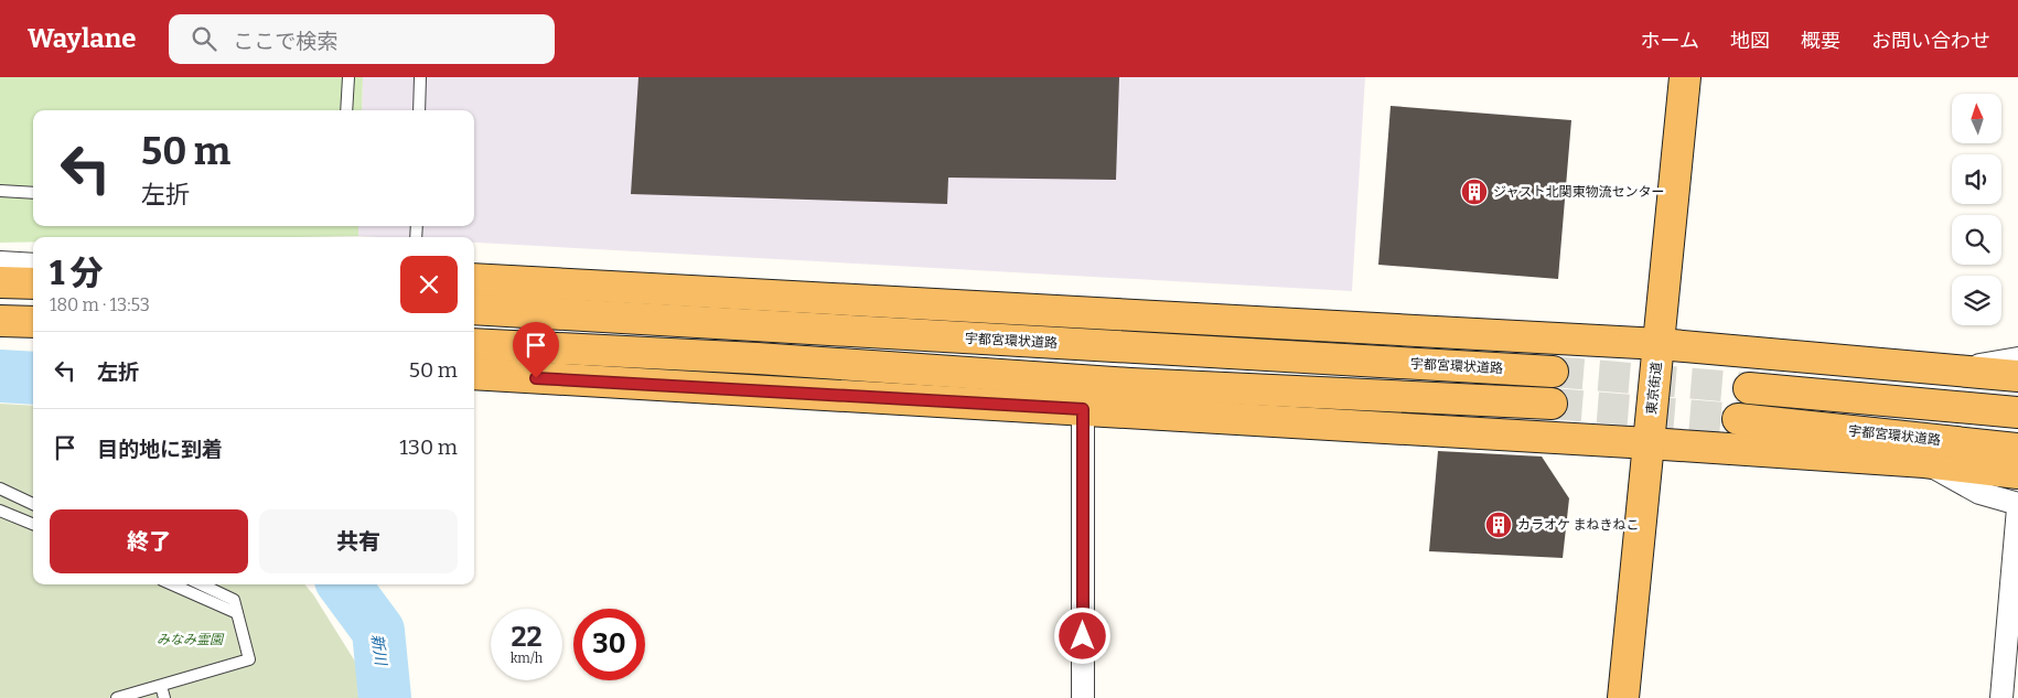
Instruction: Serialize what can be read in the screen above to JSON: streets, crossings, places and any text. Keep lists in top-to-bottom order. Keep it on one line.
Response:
{"streets":{"highway":["宇都宮環状道路","東京街道"]},"water":["新川"],"parks":["みなみ霊園"],"places":{"building":["ジャスト北関東物流センター","カラオケ まねきねこ"]},"north":"top","page":{"header":"Waylane","search":"ここで検索","nav":["ホーム","地図","概要","お問い合わせ"],"turn":["50 m","左折"],"heading":["1 分","180 m · 13:53"],"list":[{"name":"左折","value":"50 m"},{"name":"目的地に到着","value":"130 m"}],"buttons":["終了","共有"],"speed":"22 km/h","limit":"30"}}
